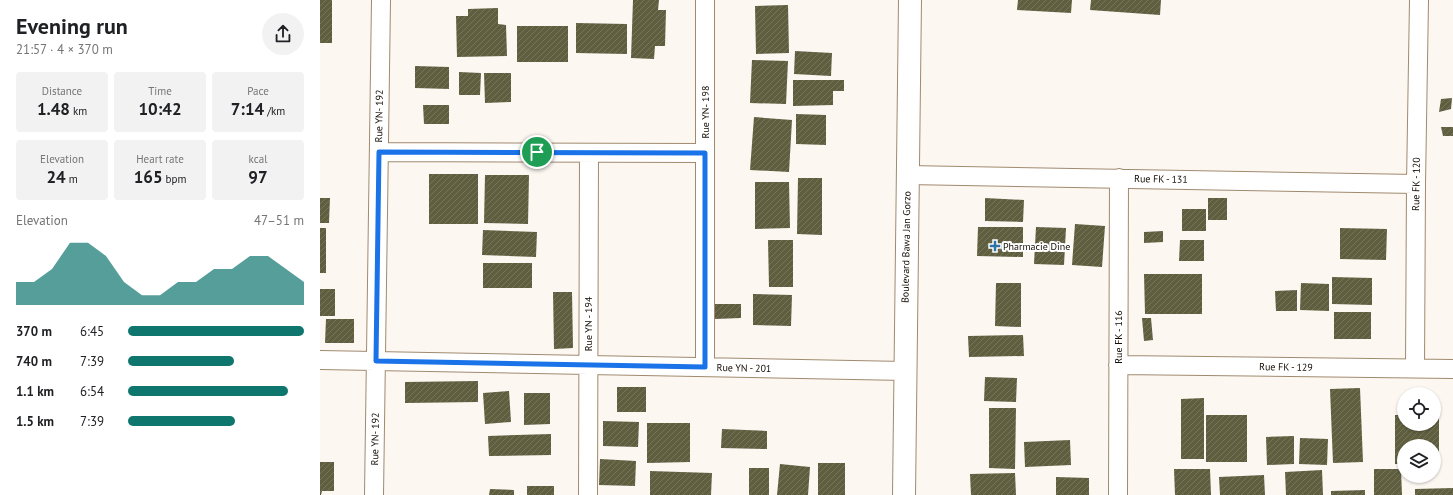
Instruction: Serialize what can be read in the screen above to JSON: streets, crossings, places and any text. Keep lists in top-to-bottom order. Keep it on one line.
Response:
{"streets":{"main road":["Boulevard Bawa Jan Gorzo"],"street":["Rue YN- 198","Rue YN- 192","Rue FK - 131","Rue FK - 120","Rue YN - 194","Rue FK - 116","Rue FK - 129","Rue YN - 201"]},"crossings":[["Rue YN- 198","Rue YN - 201"],["Rue YN- 192","Rue YN - 201"],["Rue FK - 131","Rue FK - 120"],["Rue FK - 131","Boulevard Bawa Jan Gorzo"],["Rue FK - 131","Rue FK - 116"],["Rue FK - 120","Rue FK - 129"],["Boulevard Bawa Jan Gorzo","Rue YN - 201"],["Rue YN - 194","Rue YN - 201"],["Rue FK - 116","Rue FK - 129"]],"places":{"health":["Pharmacie Dine"]},"page":{"heading":["Evening run","21:57 · 4 × 370 m"],"stats":[["Distance","1.48 km"],["Time","10:42"],["Pace","7:14 /km"],["Elevation","24 m"],["Heart rate","165 bpm"],["kcal","97"]],"chart":["Elevation","47–51 m"],"list":[{"name":"370 m","note":"6:45"},{"name":"740 m","note":"7:39"},{"name":"1.1 km","note":"6:54"},{"name":"1.5 km","note":"7:39"}]}}
